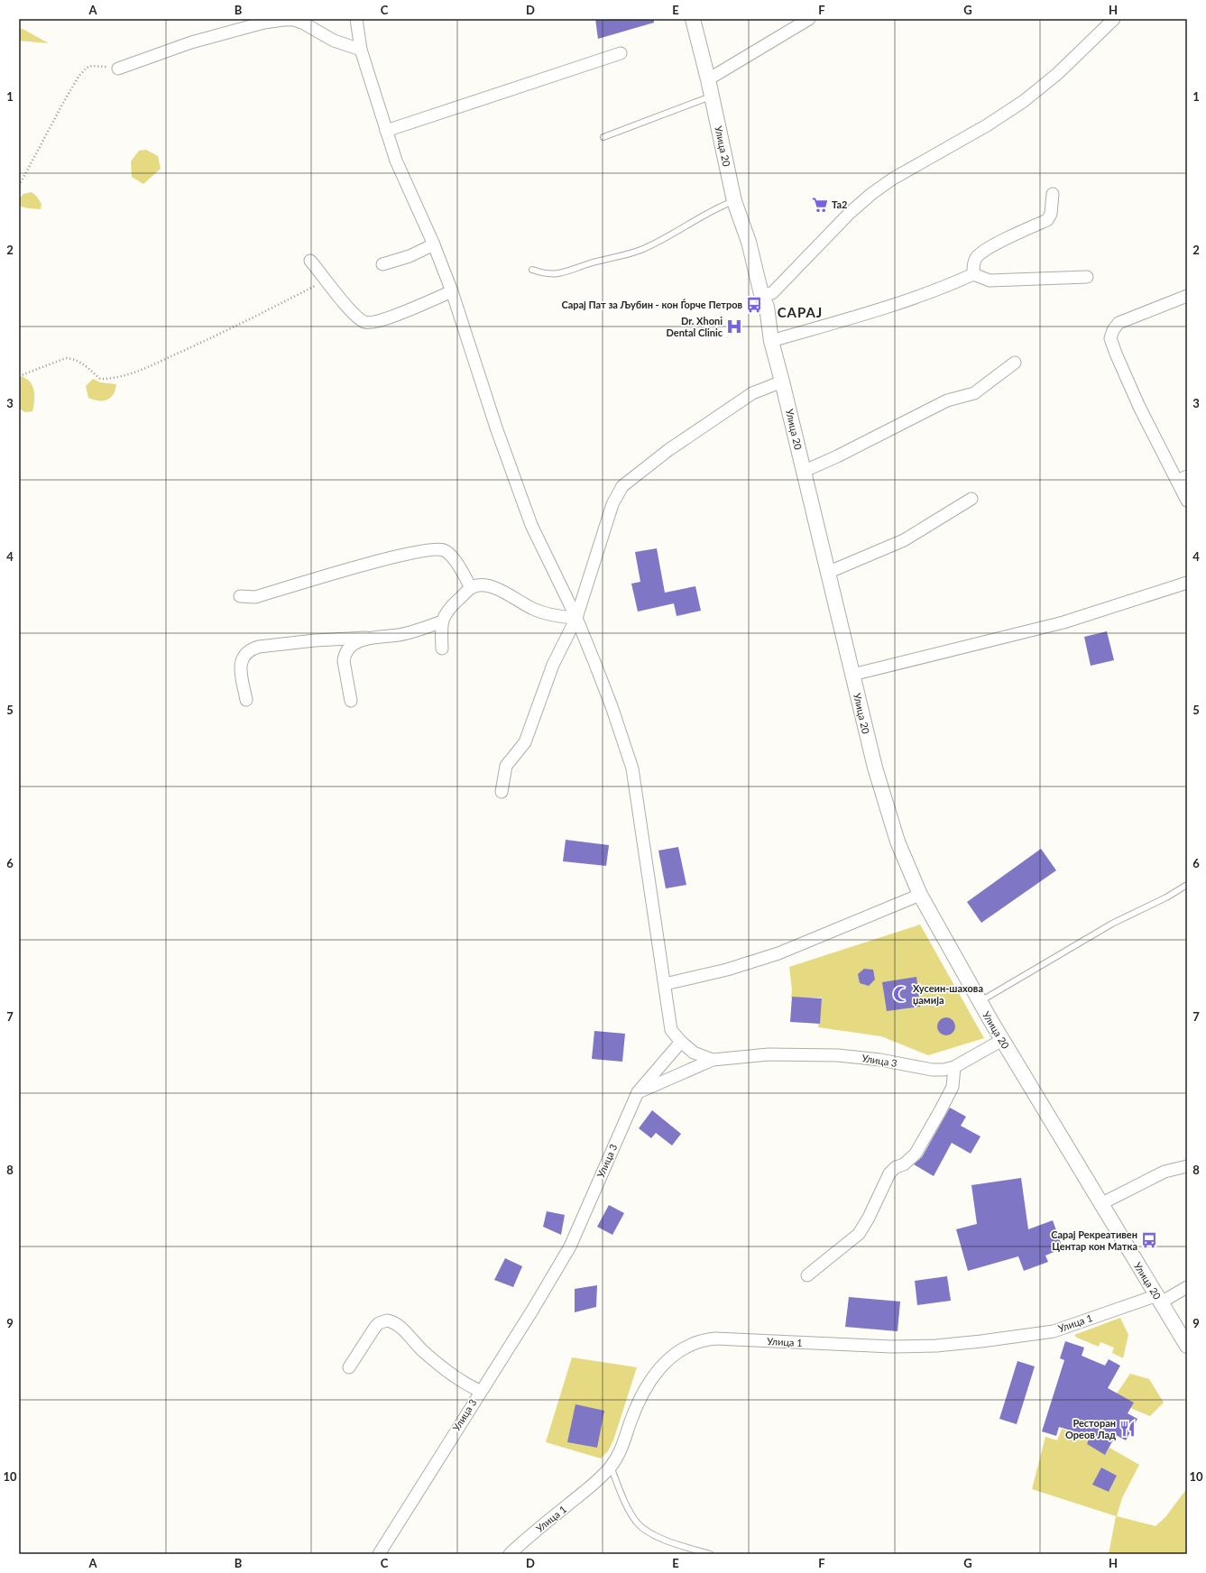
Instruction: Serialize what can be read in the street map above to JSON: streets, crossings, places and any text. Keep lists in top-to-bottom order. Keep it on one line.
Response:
{"streets":{"street":["Улица 20","Улица 3","Улица 1"]},"crossings":[["Улица 20","Улица 3"],["Улица 20","Улица 1"]],"districts":["САРАЈ"],"places":{"supermarket":["Ta2"],"bus stop":["Сарај Пат за Љубин - кон Ѓорче Петров","Сарај Рекреативен Центар кон Матка"],"hospital":["Dr. Xhoni Dental Clinic"],"mosque":["Хусеин-шахова џамија"],"restaurant":["Ресторан Ореов Лад"]},"grid":{"columns":["A","B","C","D","E","F","G","H"],"rows":["1","2","3","4","5","6","7","8","9","10"]}}
